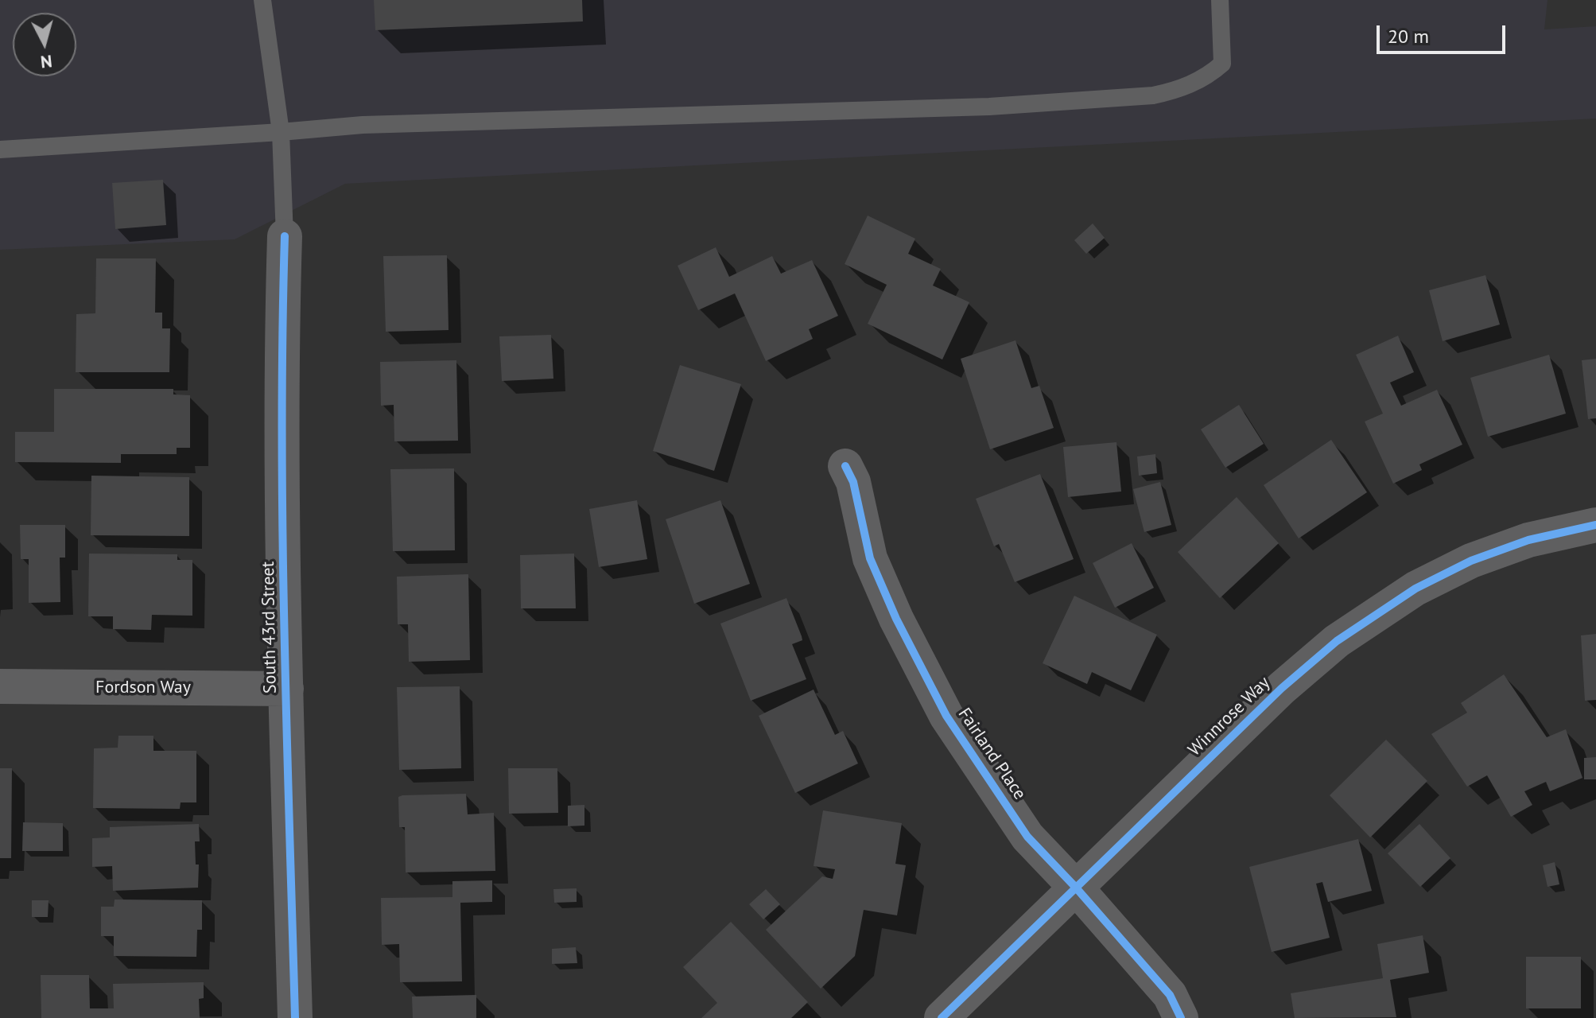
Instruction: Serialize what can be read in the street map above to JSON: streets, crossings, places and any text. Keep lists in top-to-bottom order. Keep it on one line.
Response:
{"streets":{"street":["South 43rd Street","Fordson Way","Winnrose Way","Fairland Place"]},"crossings":[["South 43rd Street","Fordson Way"],["Winnrose Way","Fairland Place"]],"scale_bar":"20 m","north":"bottom"}
